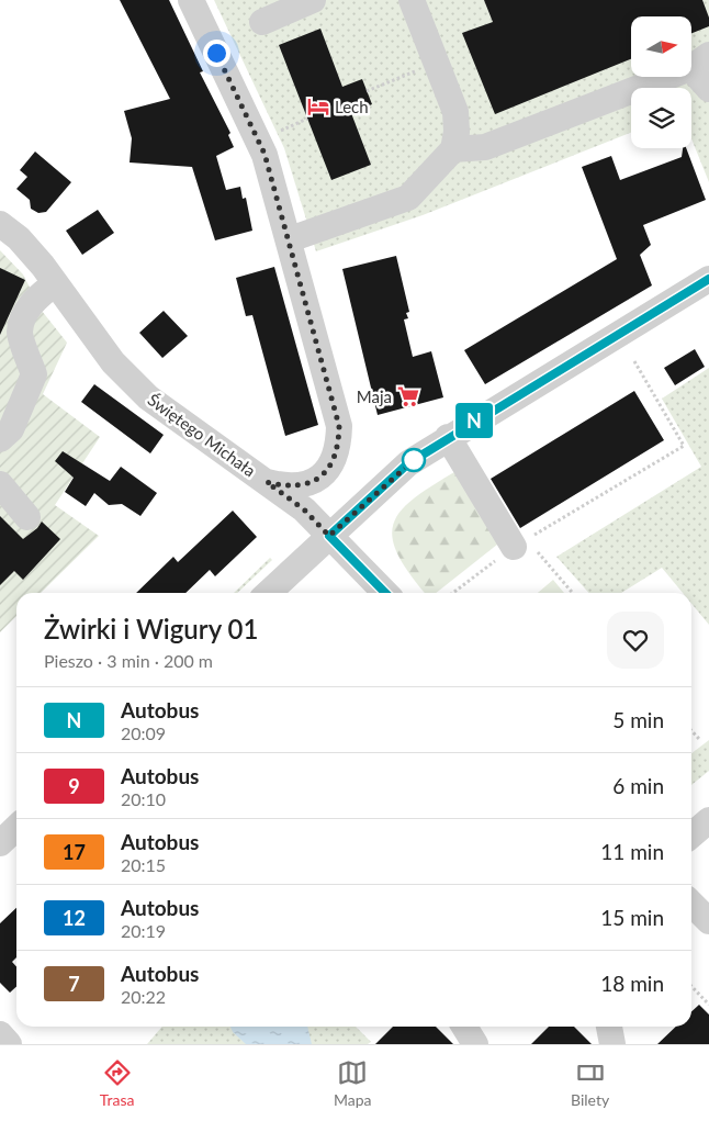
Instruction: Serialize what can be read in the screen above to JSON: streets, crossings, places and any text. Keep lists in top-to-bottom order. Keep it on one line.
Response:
{"streets":{"street":["Świętego Michała"]},"places":{"hotel":["Lech"],"supermarket":["Maja"]},"lines":["bus line N"],"north":"right","page":{"on_map":"N","heading":["Żwirki i Wigury 01","Pieszo · 3 min · 200 m"],"list":[{"mark":"N","name":"Autobus","note":"20:09","value":"5 min"},{"mark":"9","name":"Autobus","note":"20:10","value":"6 min"},{"mark":"17","name":"Autobus","note":"20:15","value":"11 min"},{"mark":"12","name":"Autobus","note":"20:19","value":"15 min"},{"mark":"7","name":"Autobus","note":"20:22","value":"18 min"}],"tabs":["Trasa","Mapa","Bilety"]}}
